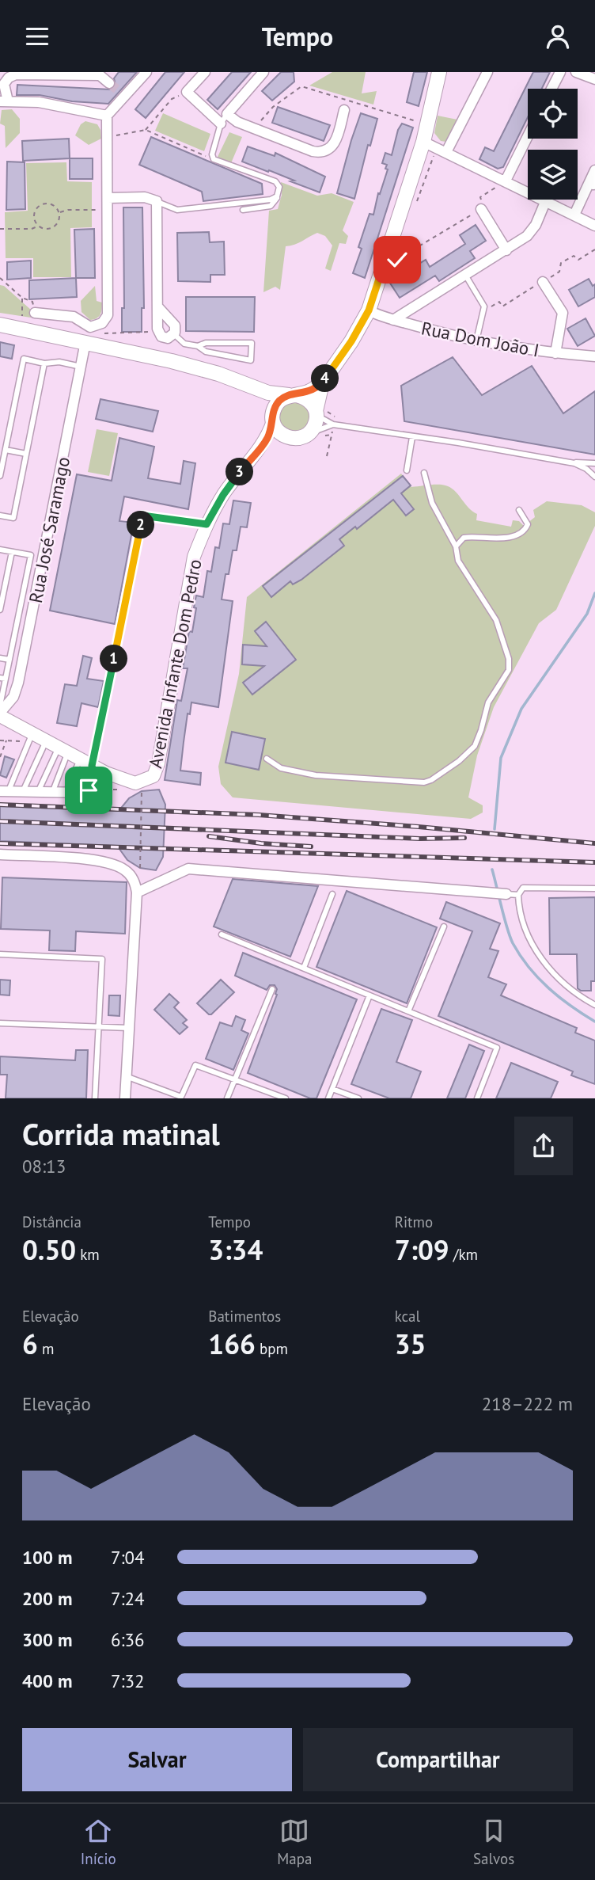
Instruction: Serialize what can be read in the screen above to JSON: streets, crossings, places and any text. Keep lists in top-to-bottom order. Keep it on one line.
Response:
{"streets":{"street":["Rua Dom João I","Rua José Saramago","Avenida Infante Dom Pedro"]},"page":{"header":"Tempo","pins":["4","3","2","1"],"heading":["Corrida matinal","08:13"],"stats":[["Distância","0.50 km"],["Tempo","3:34"],["Ritmo","7:09 /km"],["Elevação","6 m"],["Batimentos","166 bpm"],["kcal","35"]],"chart":["Elevação","218–222 m"],"list":[{"name":"100 m","note":"7:04"},{"name":"200 m","note":"7:24"},{"name":"300 m","note":"6:36"},{"name":"400 m","note":"7:32"}],"buttons":["Salvar","Compartilhar"],"tabs":["Início","Mapa","Salvos"]}}
